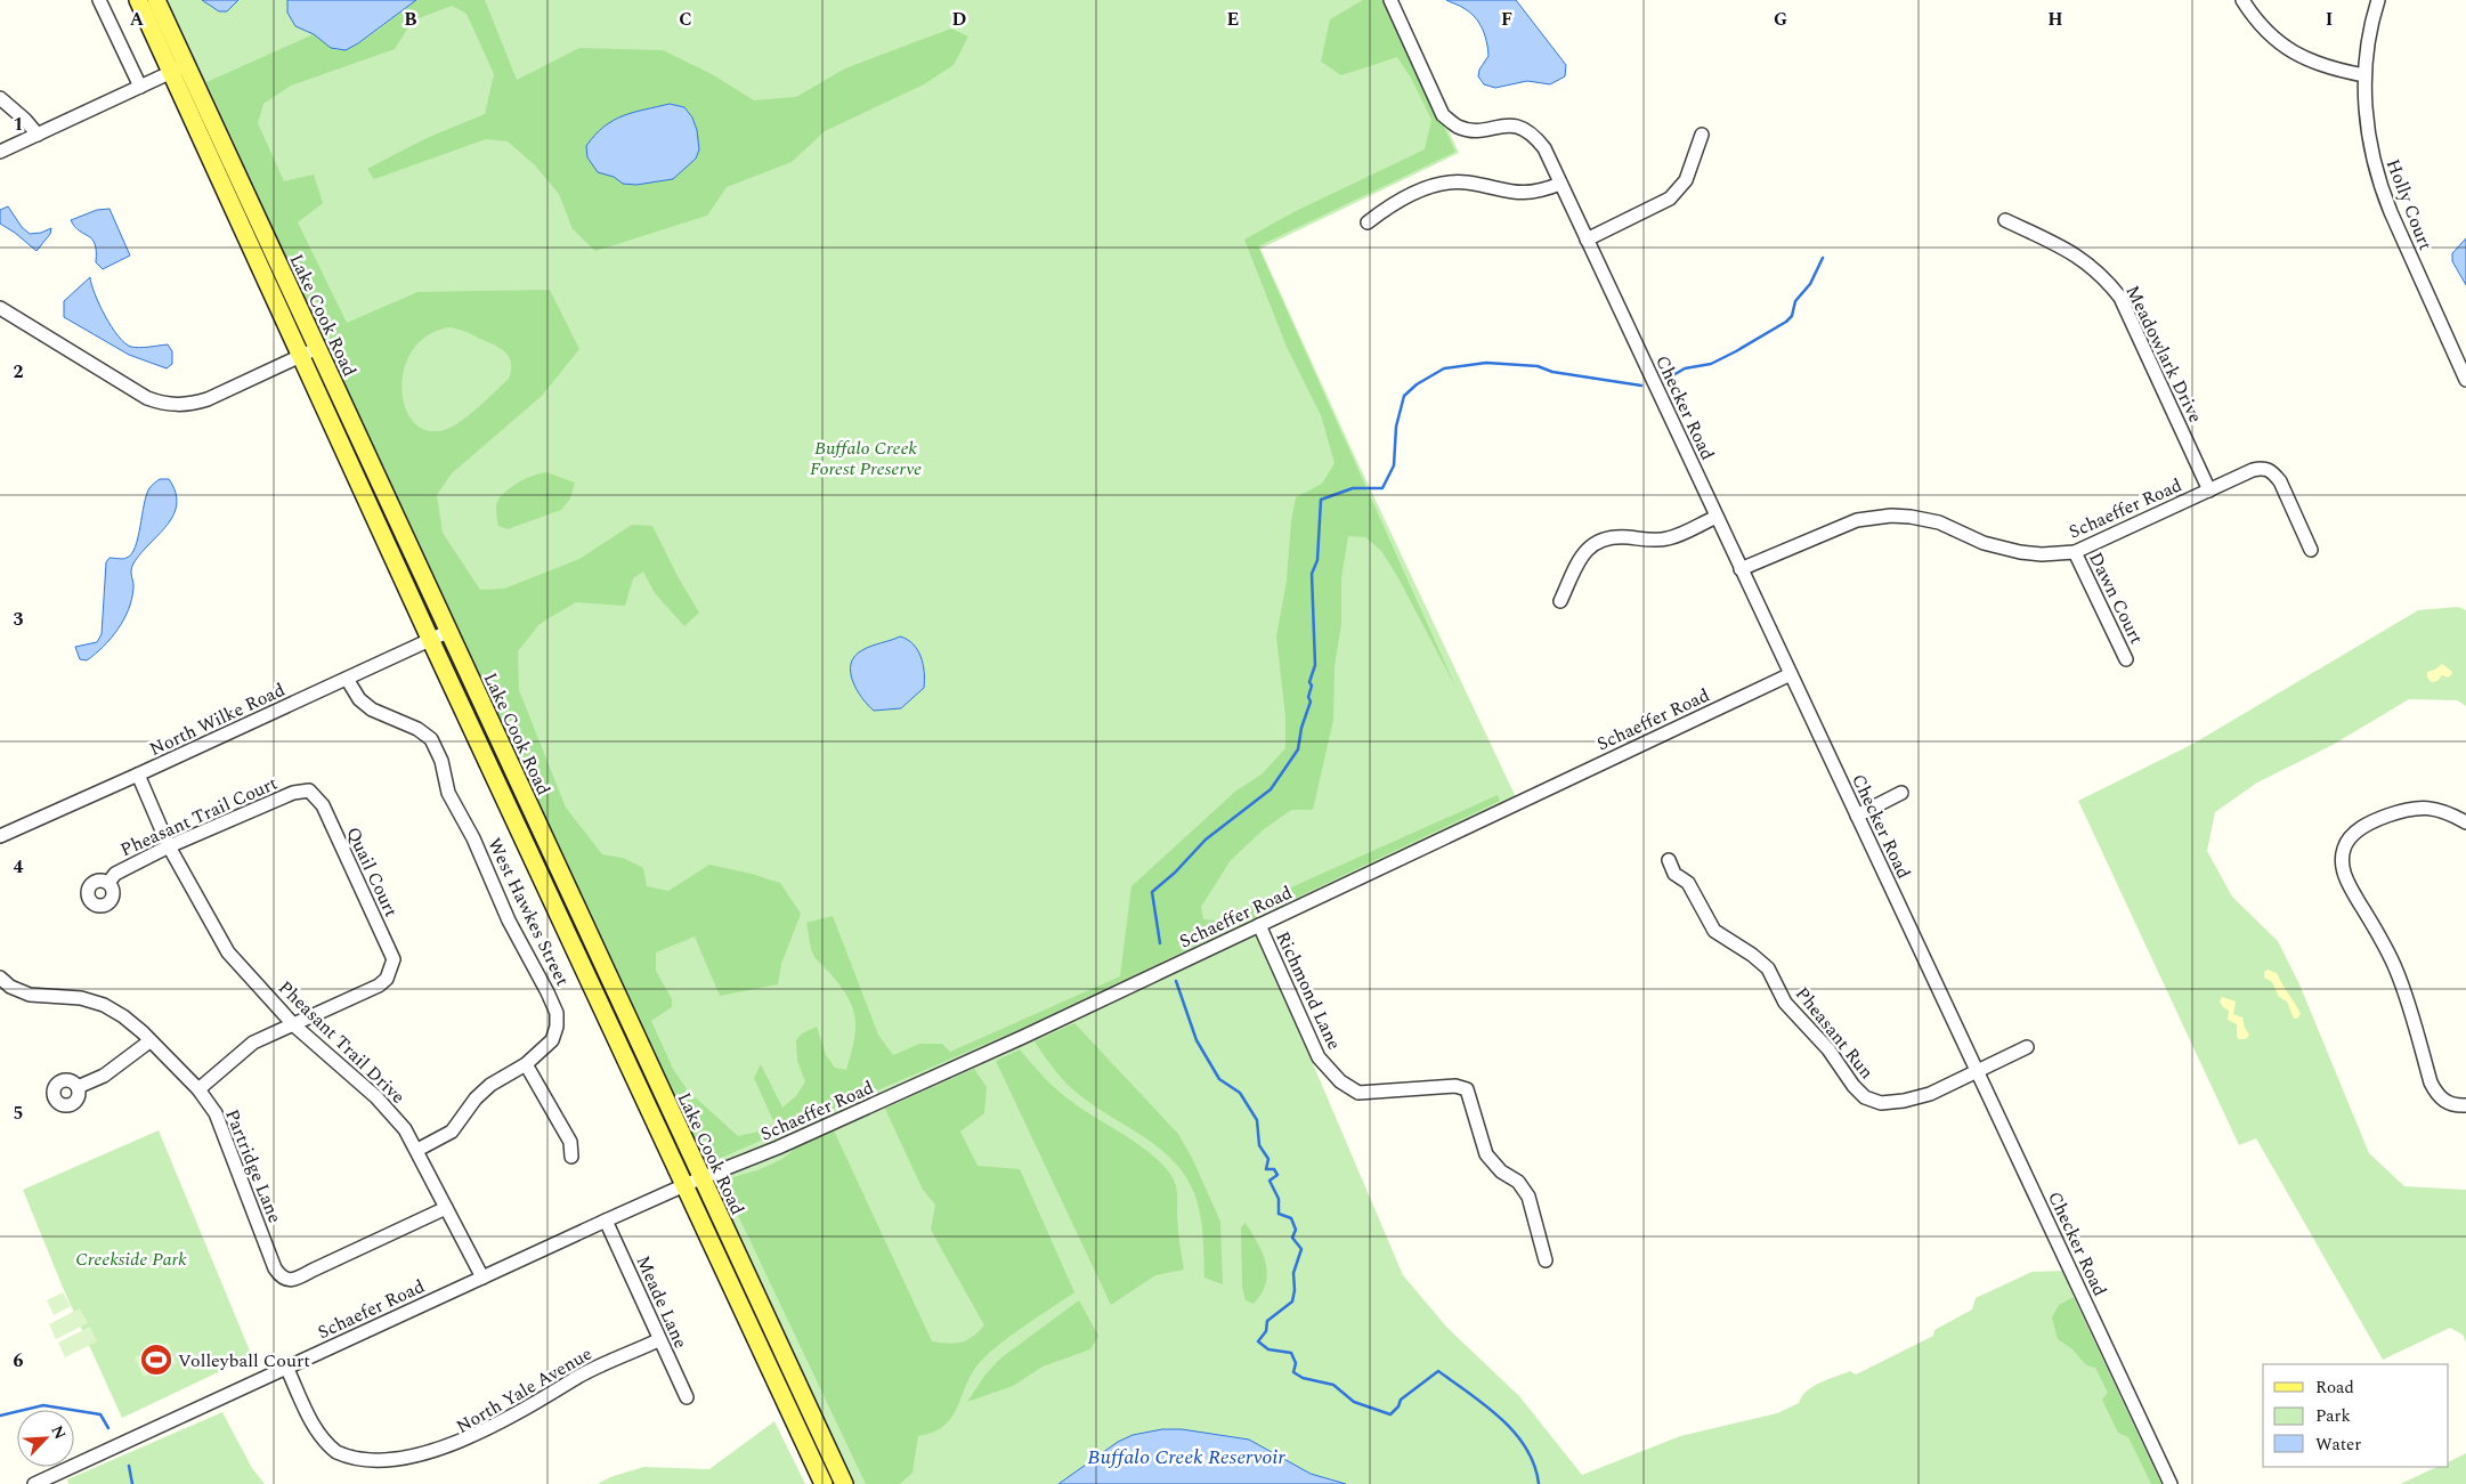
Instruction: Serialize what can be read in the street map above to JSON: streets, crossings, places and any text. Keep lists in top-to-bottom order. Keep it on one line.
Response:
{"streets":{"main road":["Lake Cook Road"],"street":["Holly Court","Meadowlark Drive","Checker Road","Schaeffer Road","Dawn Court","North Wilke Road","Pheasant Trail Court","Quail Court","West Hawkes Street","Richmond Lane","Pheasant Run","Pheasant Trail Drive","Partridge Lane","Meade Lane","Schaefer Road","North Yale Avenue"]},"crossings":[["Lake Cook Road","Schaeffer Road"],["Lake Cook Road","North Wilke Road"],["Lake Cook Road","Schaefer Road"],["Meadowlark Drive","Schaeffer Road"],["Checker Road","Schaeffer Road"],["Checker Road","Pheasant Run"],["Schaeffer Road","Dawn Court"],["Schaeffer Road","Richmond Lane"],["Schaeffer Road","Schaefer Road"],["North Wilke Road","West Hawkes Street"],["North Wilke Road","Pheasant Trail Drive"],["Pheasant Trail Court","Quail Court"],["Pheasant Trail Court","Pheasant Trail Drive"],["Quail Court","Pheasant Trail Drive"],["West Hawkes Street","Pheasant Trail Drive"],["Pheasant Trail Drive","Partridge Lane"],["Pheasant Trail Drive","Schaefer Road"],["Meade Lane","Schaefer Road"],["Meade Lane","North Yale Avenue"],["Schaefer Road","North Yale Avenue"]],"water":["Buffalo Creek Reservoir"],"parks":["Buffalo Creek Forest Preserve","Creekside Park"],"places":{"sports":["Volleyball Court"]},"legend":["Road","Park","Water"],"north":"top right","grid":{"columns":["A","B","C","D","E","F","G","H","I"],"rows":["1","2","3","4","5","6"]}}
